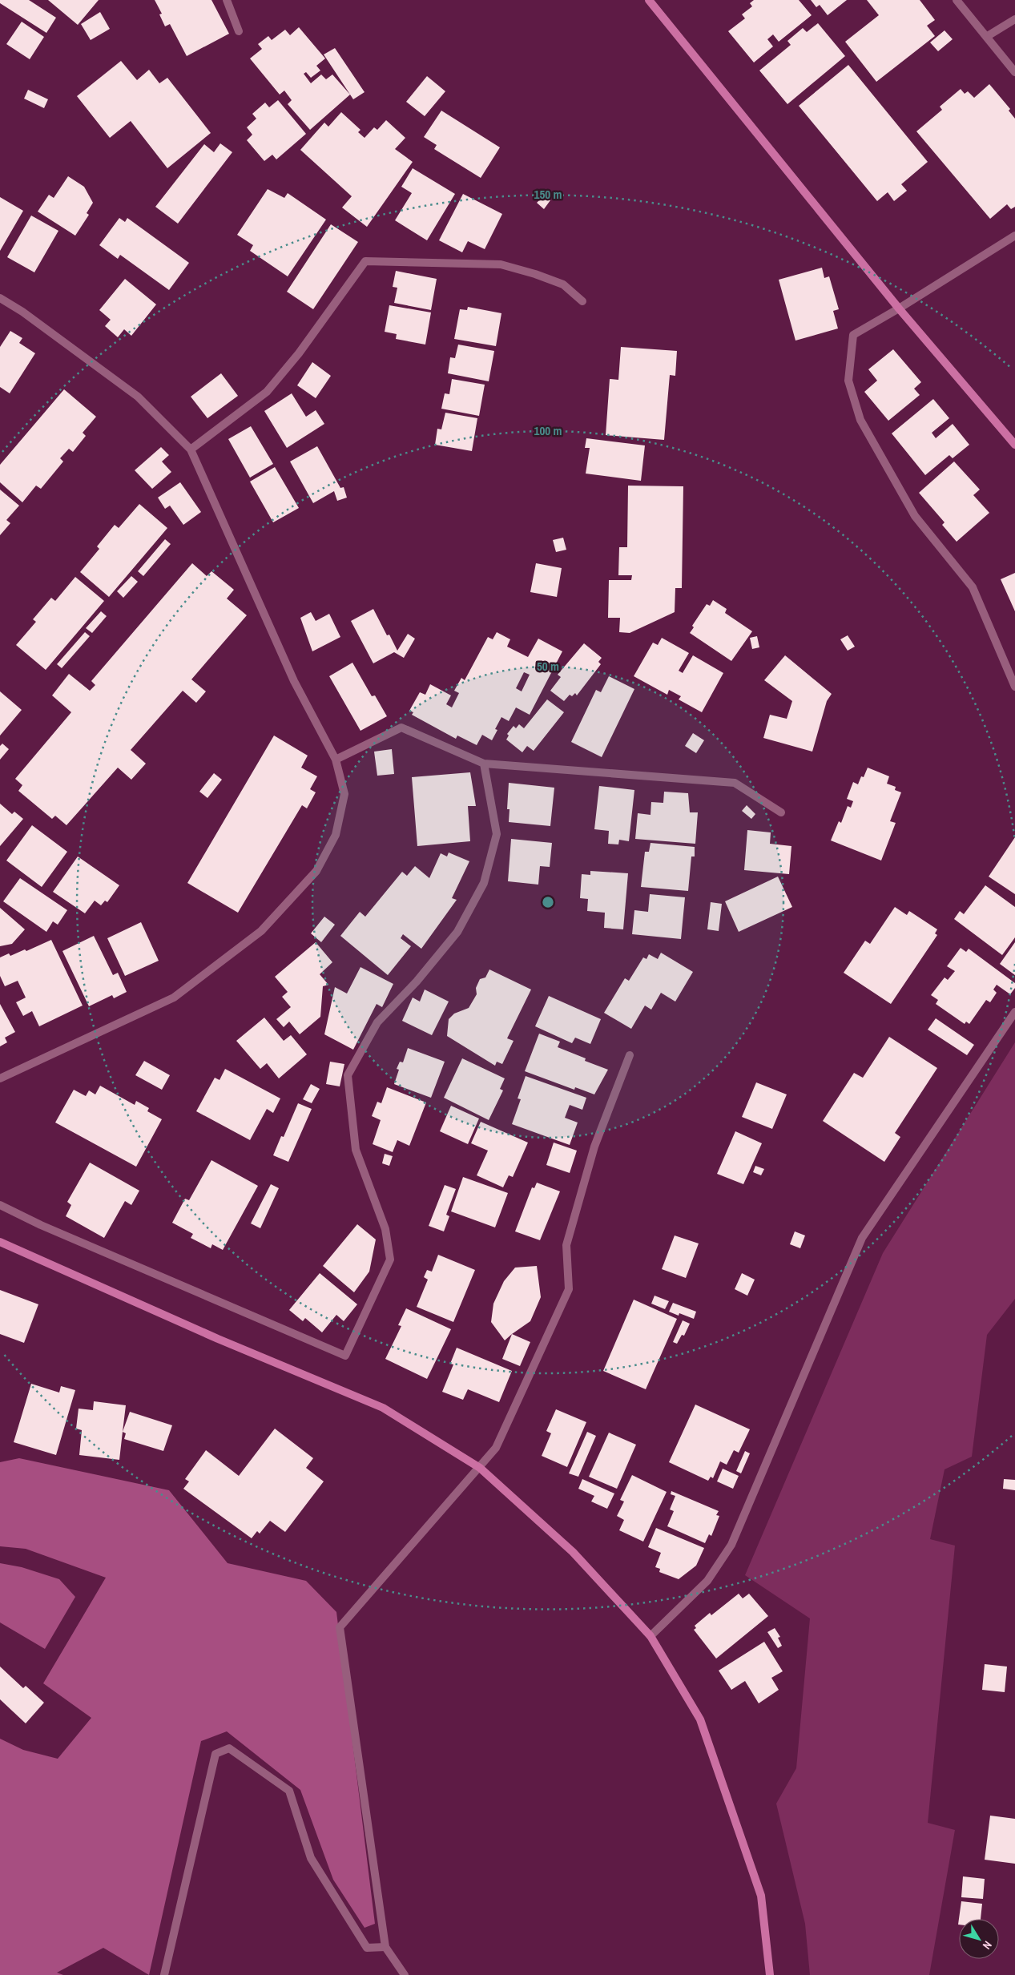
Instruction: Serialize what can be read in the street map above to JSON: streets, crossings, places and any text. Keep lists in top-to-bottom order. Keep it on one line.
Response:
{"north":"bottom right","rings":["150 m","100 m","50 m"]}
